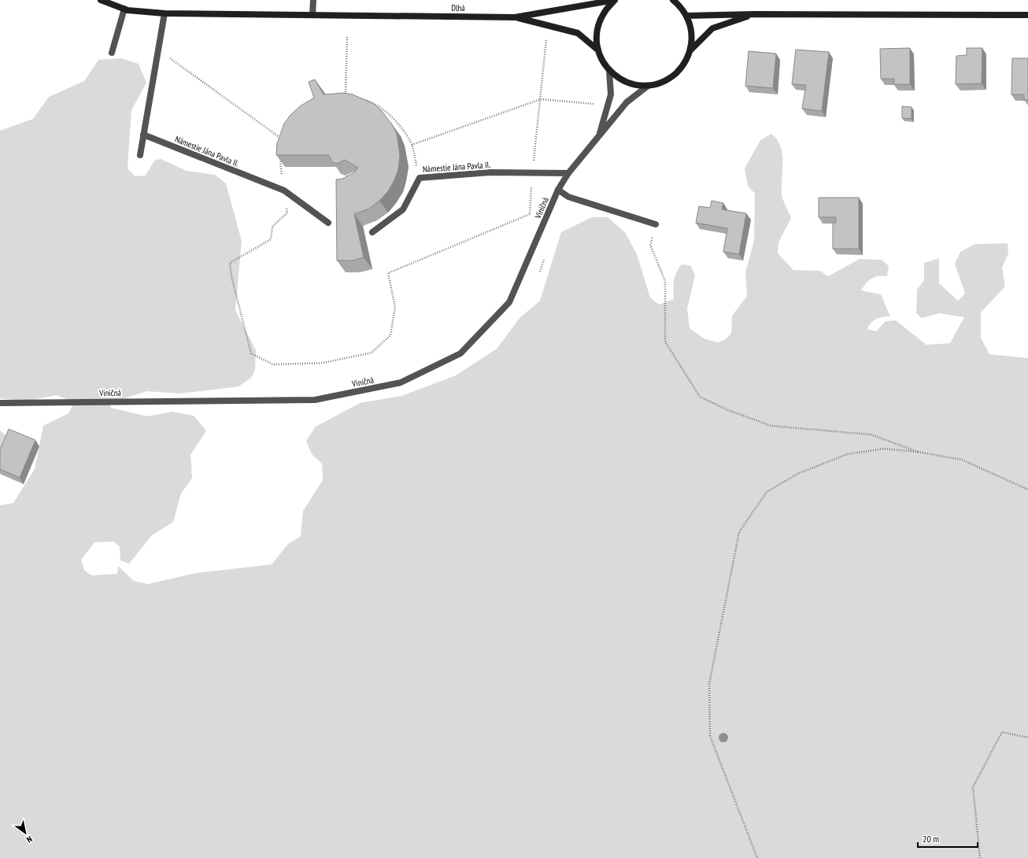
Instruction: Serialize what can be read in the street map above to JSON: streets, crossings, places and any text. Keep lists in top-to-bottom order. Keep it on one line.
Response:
{"streets":{"street":["Dlhá","Námestie Jána Pavla II.","Viničná"]},"crossings":[["Námestie Jána Pavla II.","Viničná"]],"scale_bar":"20 m","north":"bottom right"}
